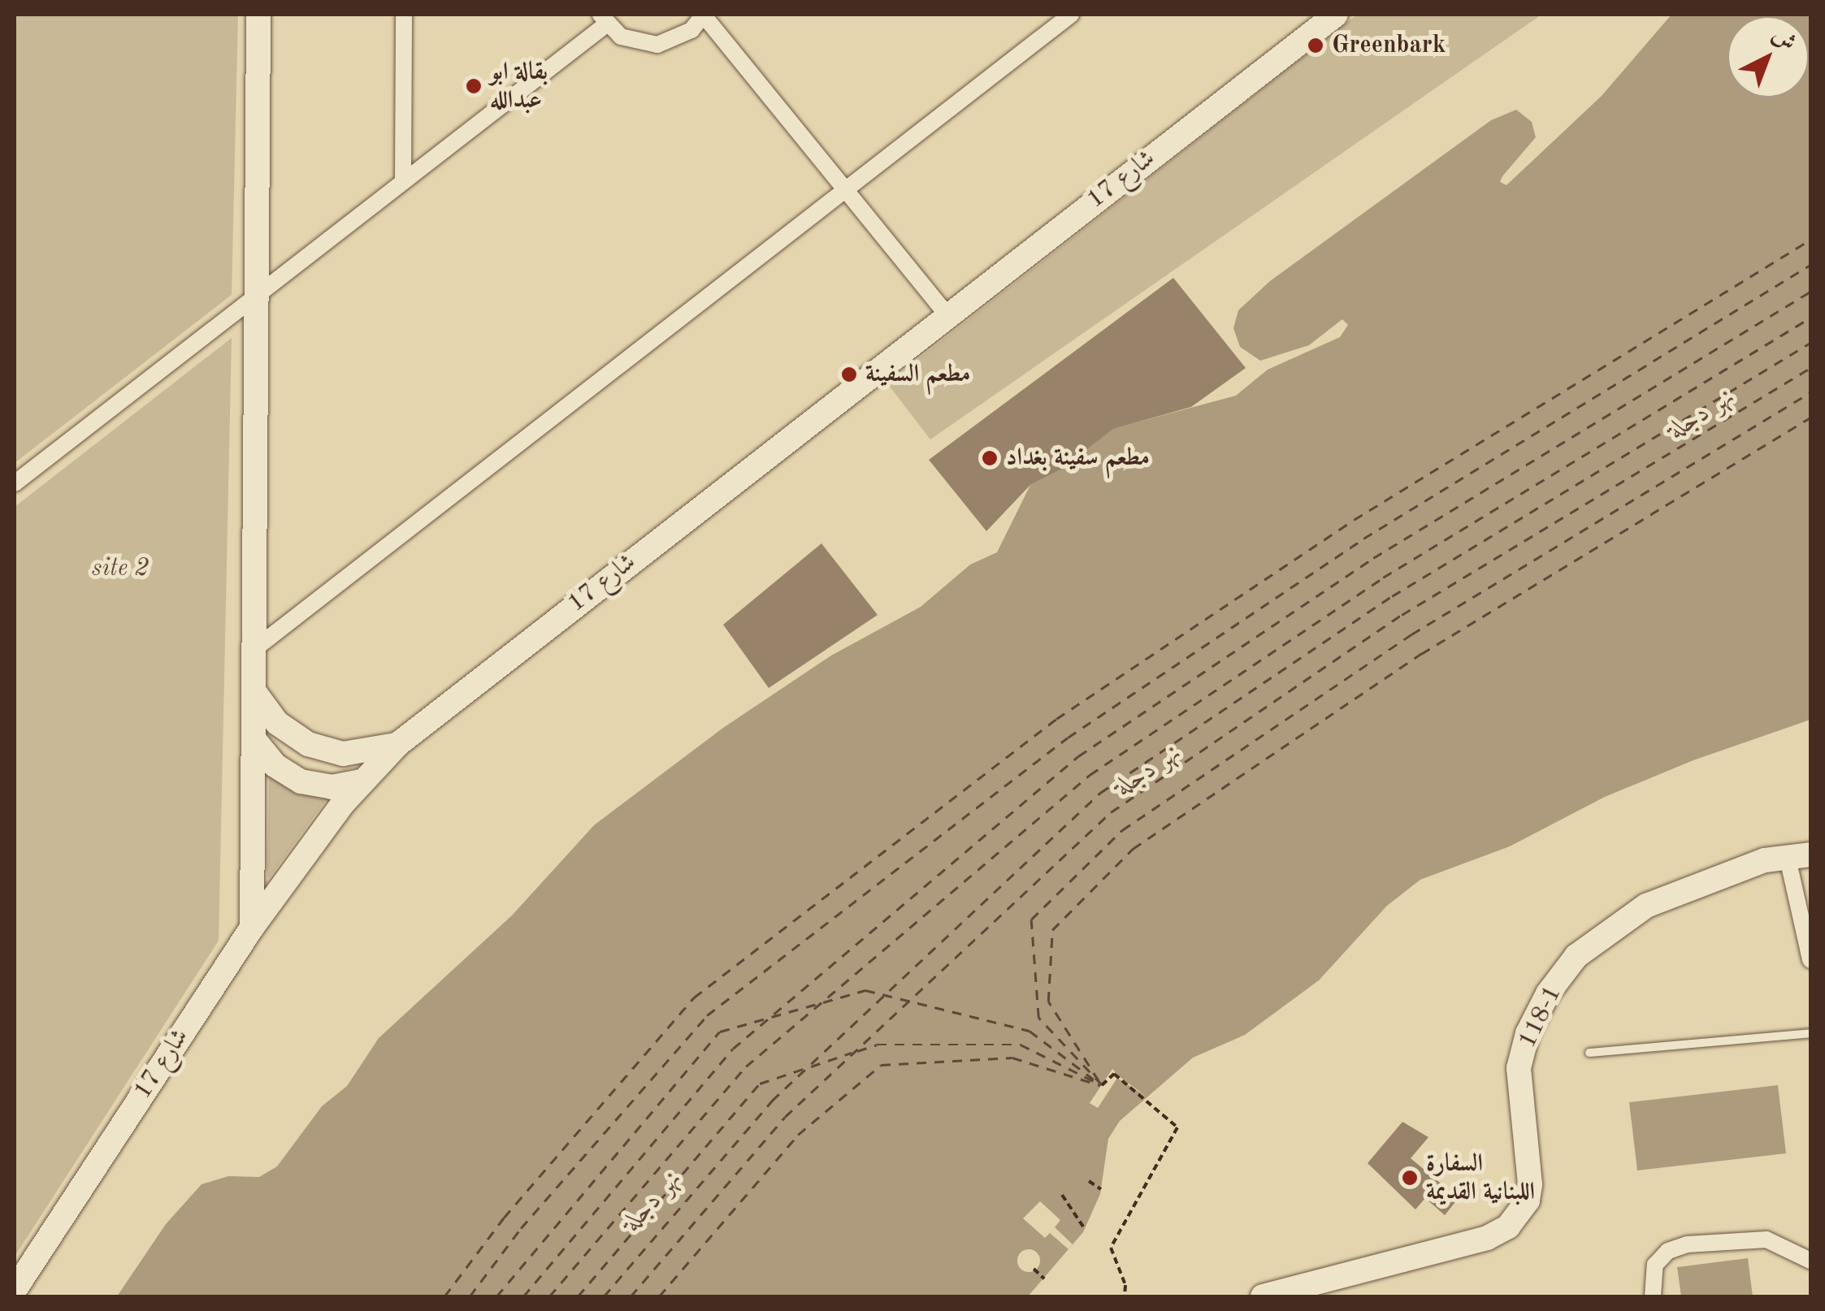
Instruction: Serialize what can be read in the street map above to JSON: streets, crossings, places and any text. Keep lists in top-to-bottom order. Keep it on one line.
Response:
{"streets":{"street":["شارع 17","118-1"]},"water":["نهر دجلة"],"parks":["site 2"],"places":["Greenbark","بقالة ابو عبدالله","مطعم السفينة","مطعم سفينة بغداد","السفارة اللبنانية القديمة"],"north":"top right"}
